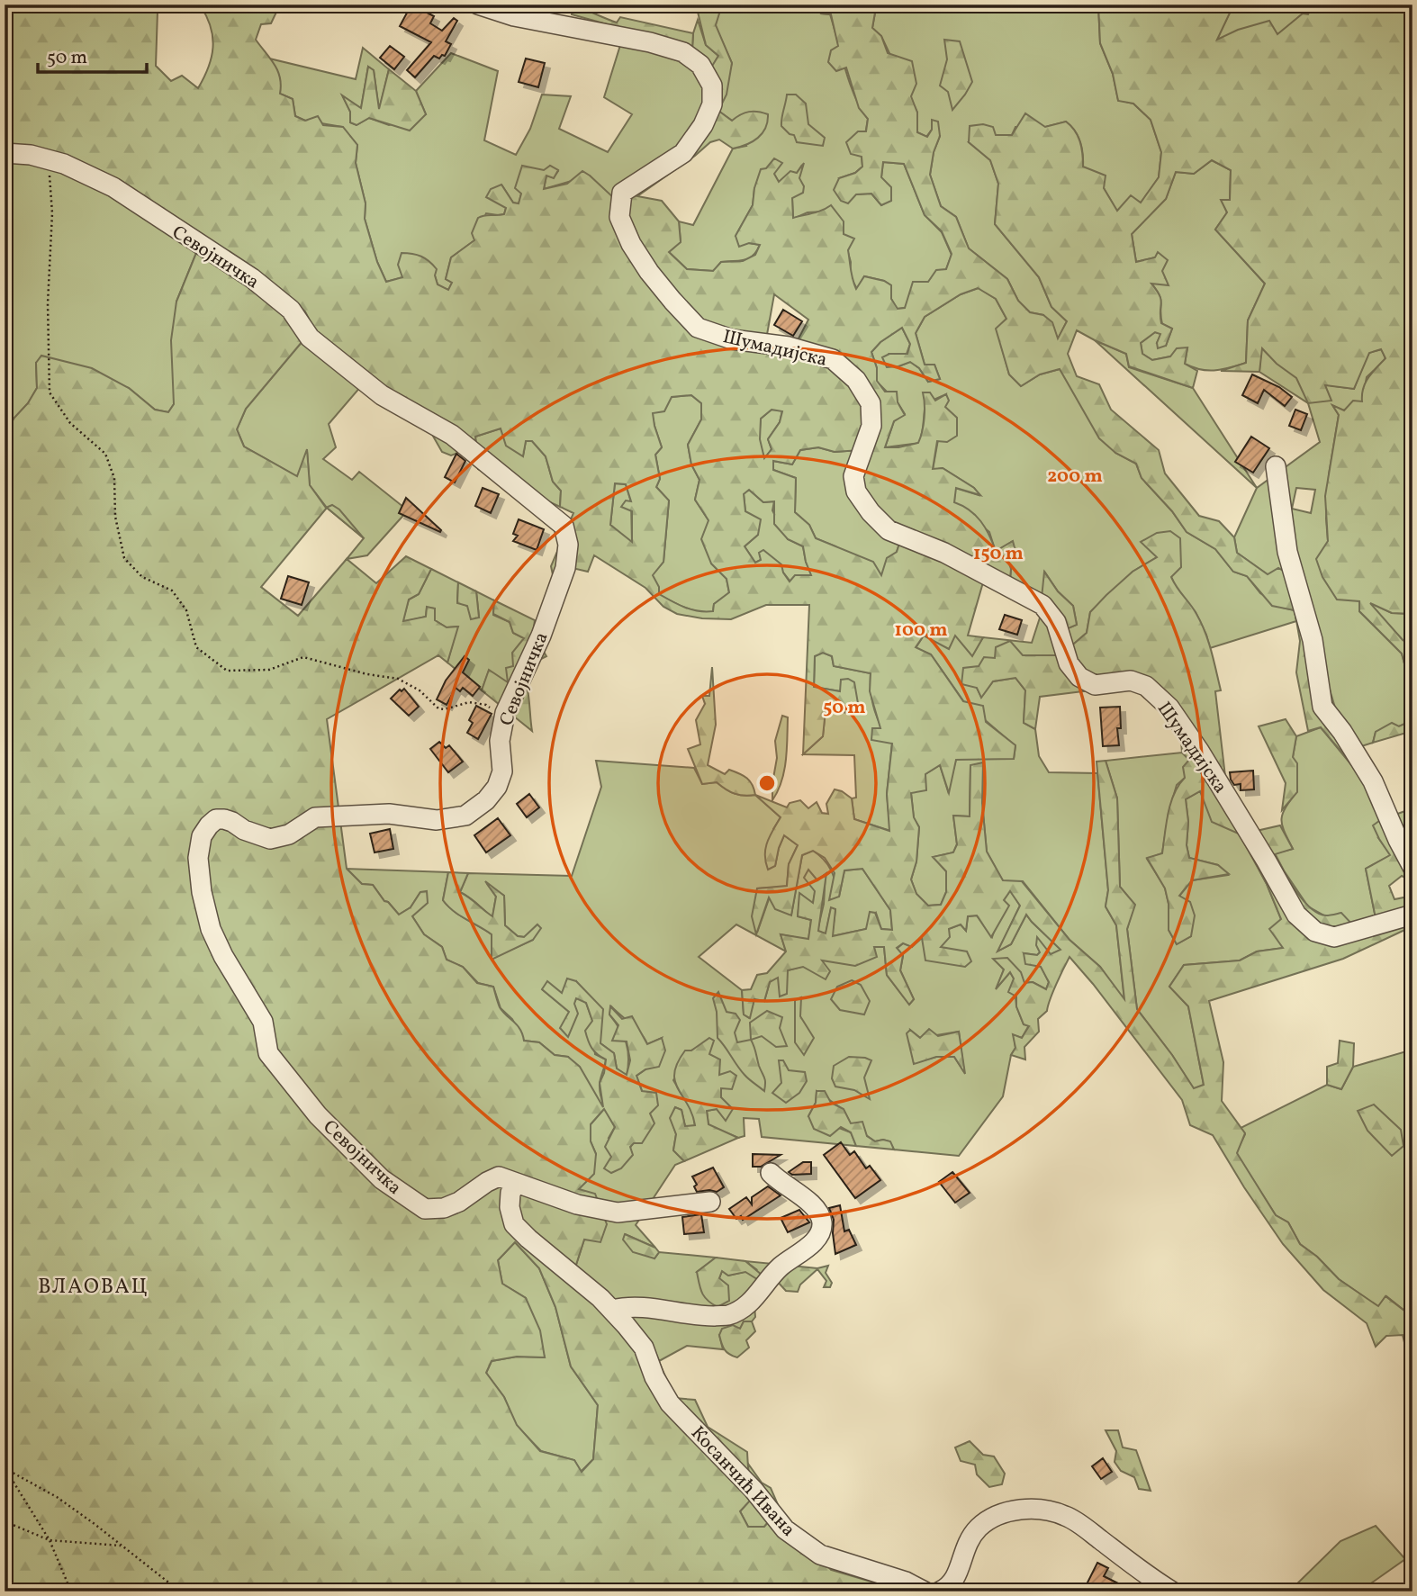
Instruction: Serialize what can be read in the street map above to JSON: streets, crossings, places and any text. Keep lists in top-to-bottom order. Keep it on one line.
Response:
{"streets":{"street":["Севојничка","Шумадијска","Косанчић Ивана"]},"crossings":[["Севојничка","Косанчић Ивана"]],"districts":["ВЛАОВАЦ"],"scale_bar":"50 m","rings":["200 m","150 m","100 m","50 m"]}
